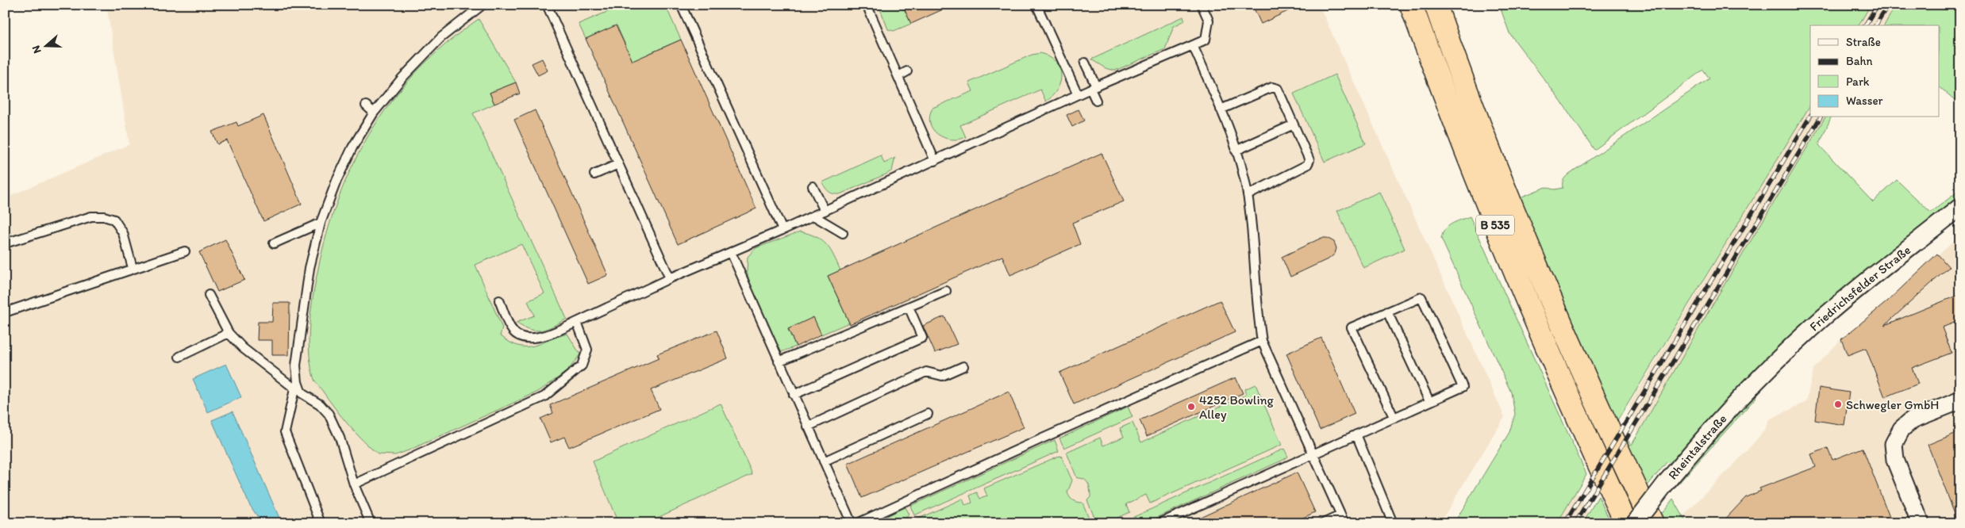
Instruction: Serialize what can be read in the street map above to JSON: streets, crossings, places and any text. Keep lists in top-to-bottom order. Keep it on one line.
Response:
{"streets":{"highway":["B 535"],"street":["Friedrichsfelder Straße","Rheintalstraße"]},"crossings":[["Friedrichsfelder Straße","Rheintalstraße"]],"places":["Schwegler GmbH","4252 Bowling Alley"],"legend":["Straße","Bahn","Park","Wasser"],"north":"left"}
